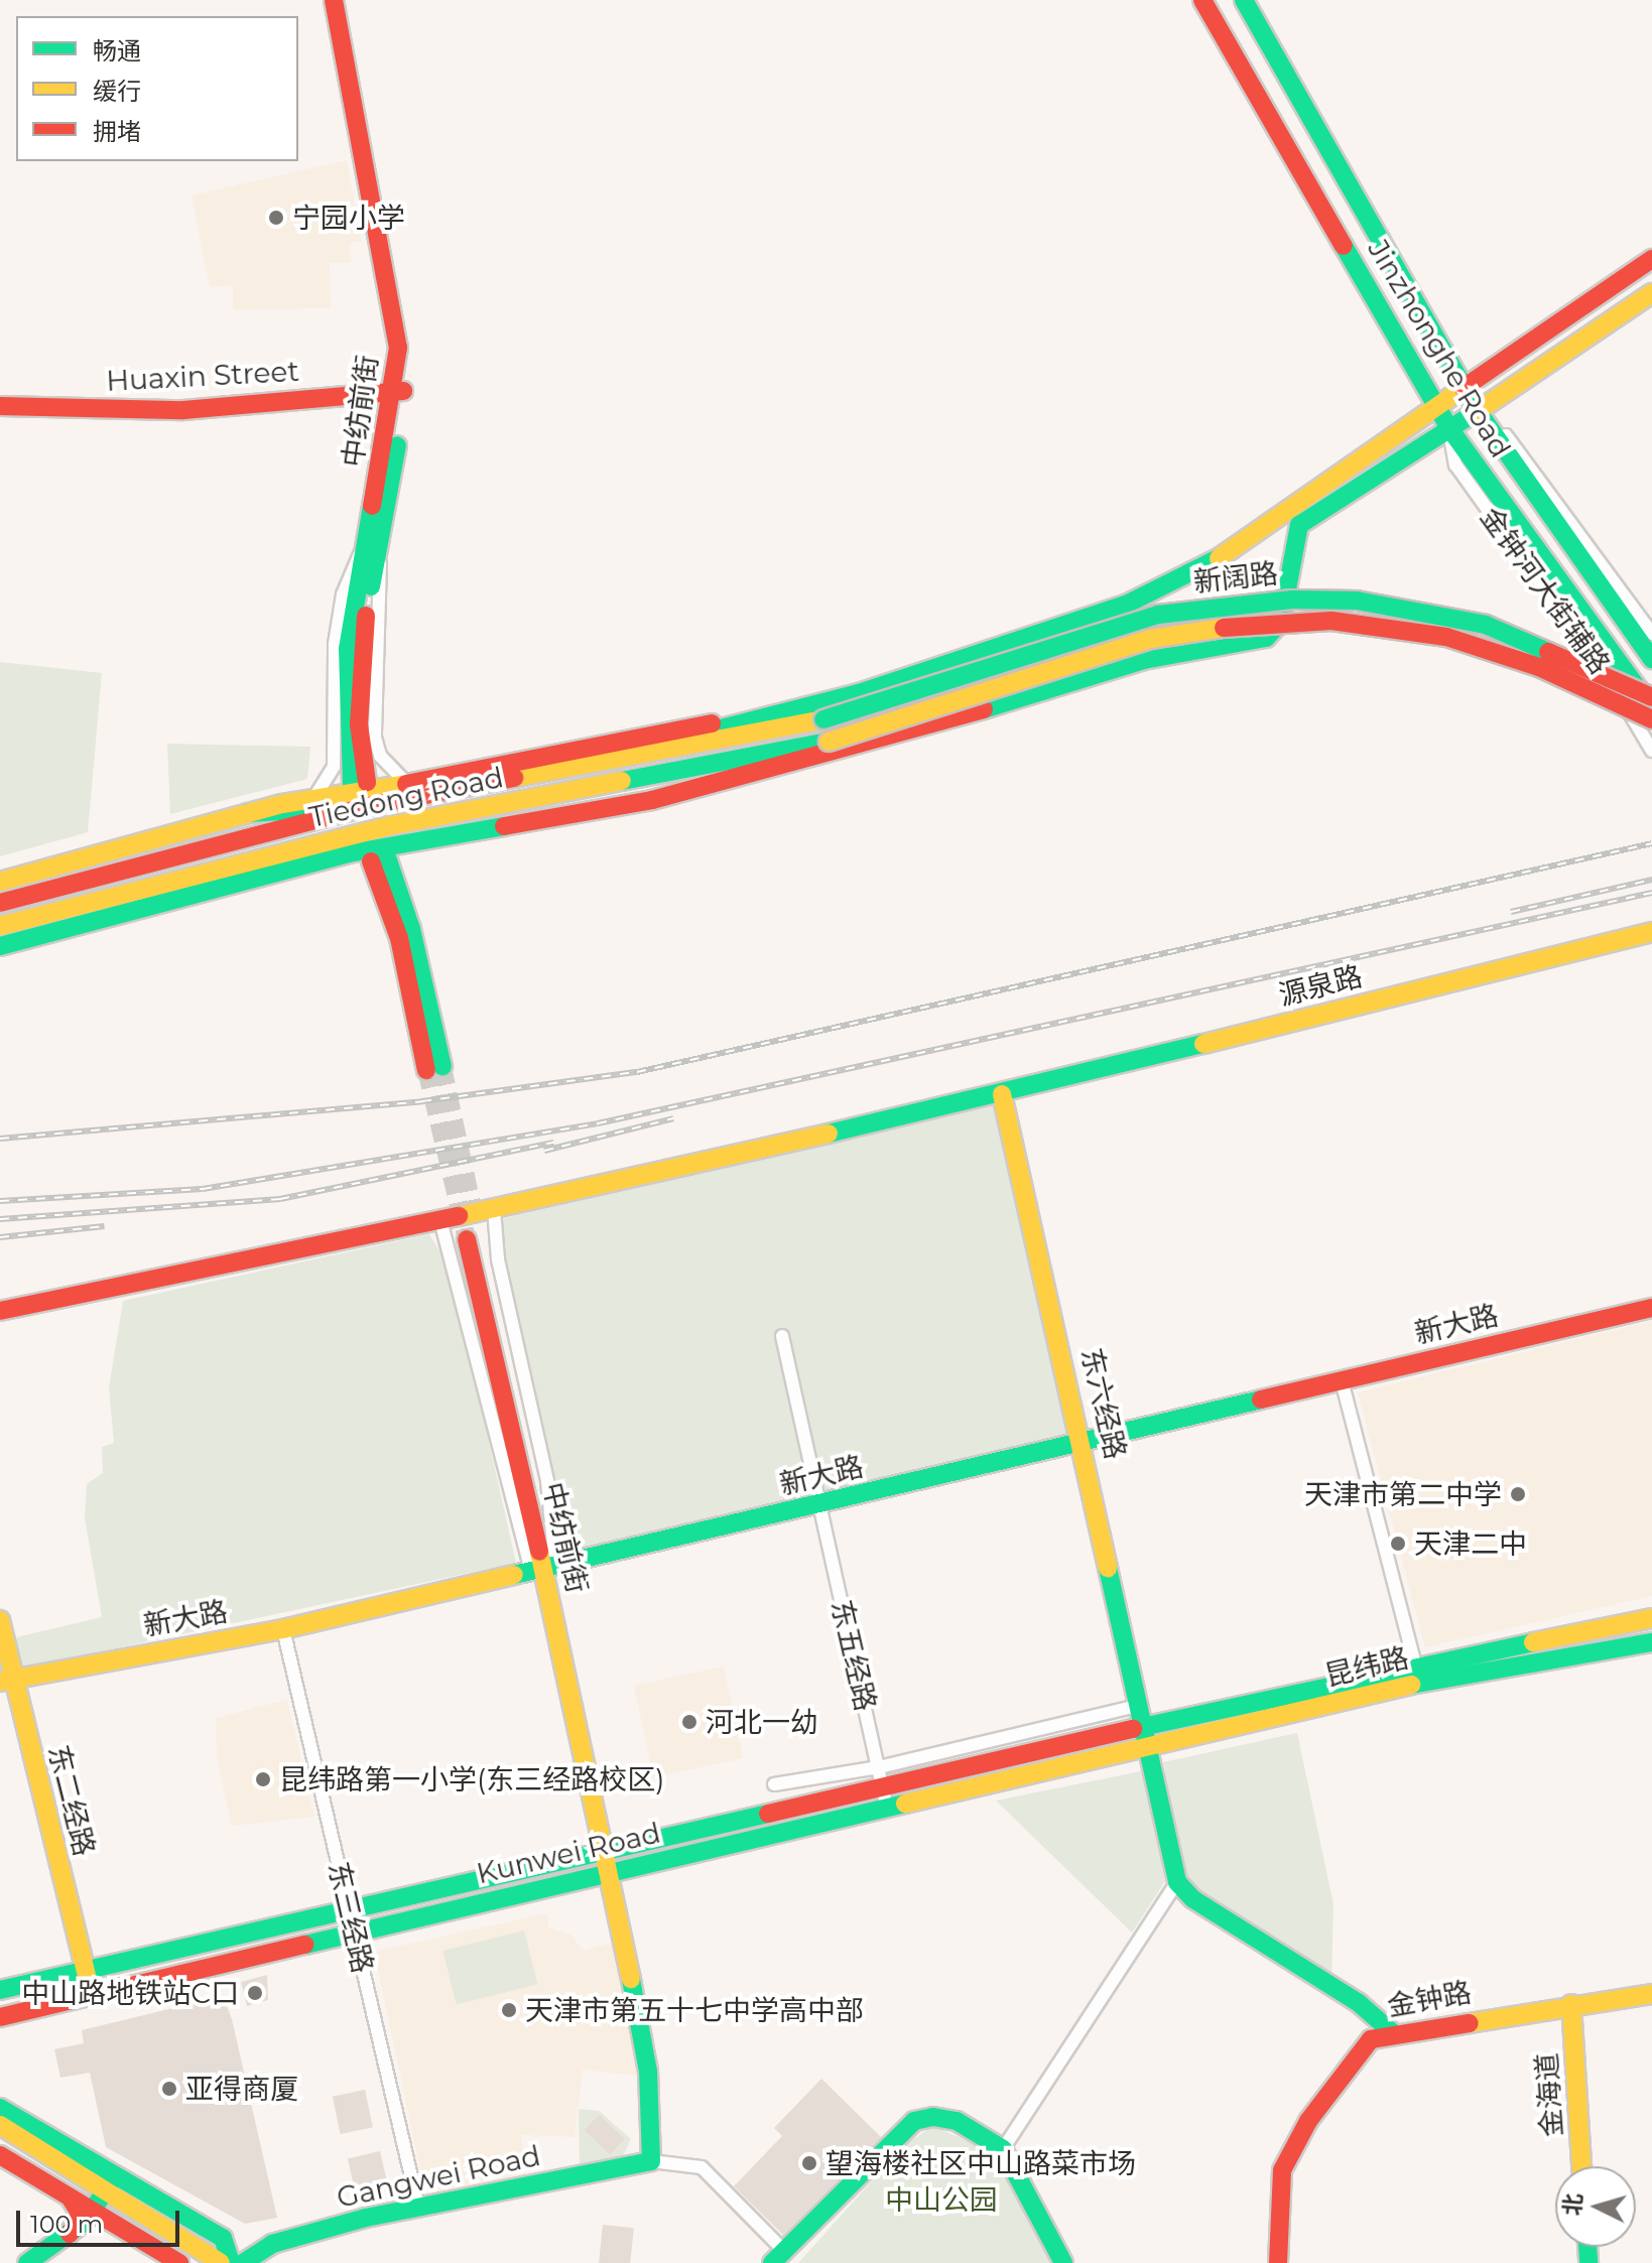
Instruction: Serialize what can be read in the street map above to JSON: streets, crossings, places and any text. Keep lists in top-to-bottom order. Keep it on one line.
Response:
{"streets":{"main road":["Jinzhonghe Road","Huaxin Street","中纺前街","新阔路","Tiedong Road","源泉路","新大路","东六经路","昆纬路","东二经路","Kunwei Road","金钟路","金海道","Gangwei Road"],"street":["金钟河大街辅路","东五经路","东三经路"]},"crossings":[["Jinzhonghe Road","金钟河大街辅路"],["Huaxin Street","中纺前街"],["中纺前街","新大路"],["中纺前街","Kunwei Road"],["中纺前街","Gangwei Road"],["新阔路","Tiedong Road"],["源泉路","东六经路"],["新大路","东六经路"],["新大路","东五经路"],["新大路","东二经路"],["新大路","东三经路"],["东六经路","昆纬路"],["东六经路","Kunwei Road"],["东五经路","Kunwei Road"],["昆纬路","Kunwei Road"],["东二经路","Kunwei Road"],["Kunwei Road","东三经路"],["东三经路","Gangwei Road"],["金钟路","金海道"]],"parks":["中山公园"],"places":["宁园小学","天津市第二中学","天津二中","河北一幼","昆纬路第一小学(东三经路校区)","中山路地铁站C口","天津市第五十七中学高中部","亚得商厦","望海楼社区中山路菜市场"],"legend":["畅通","缓行","拥堵"],"scale_bar":"100 m","north":"left"}
